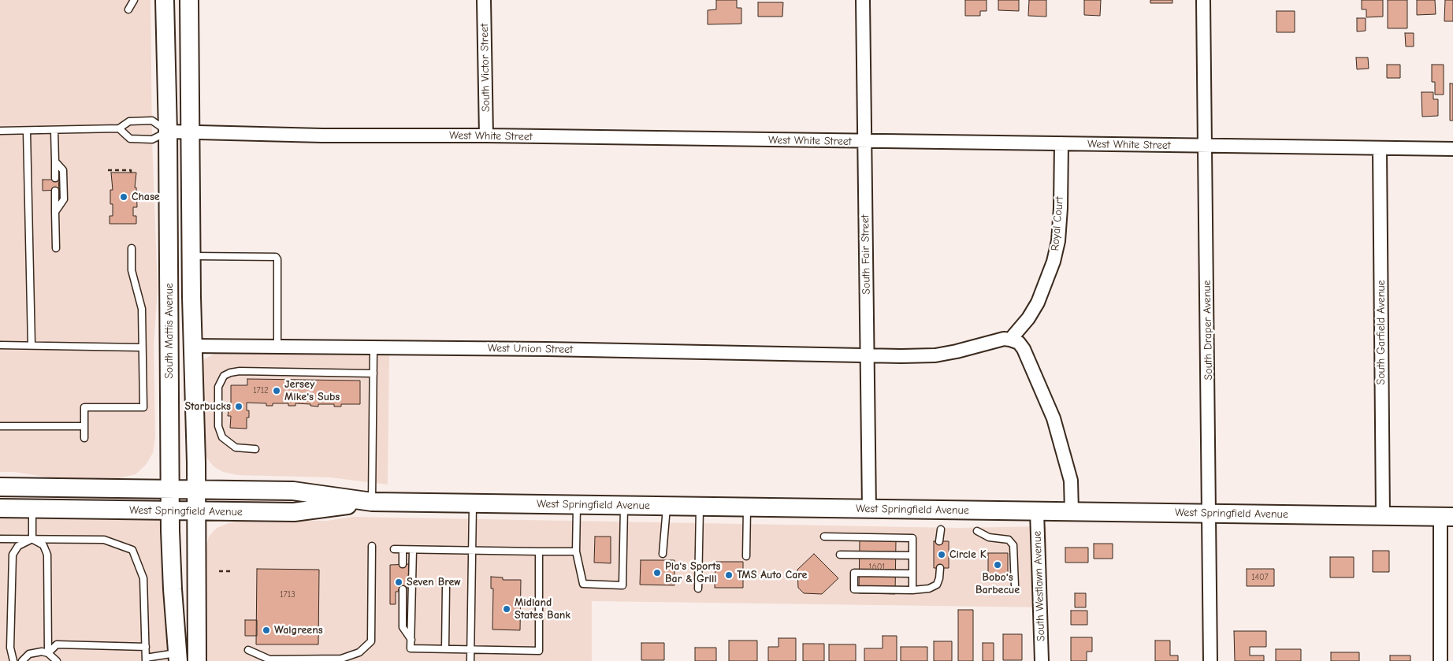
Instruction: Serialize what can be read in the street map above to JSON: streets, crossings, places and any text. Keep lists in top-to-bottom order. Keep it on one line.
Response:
{"streets":{"main road":["South Mattis Avenue","West Springfield Avenue"],"street":["South Victor Street","West White Street","Royal Court","South Fair Street","South Draper Avenue","South Garfield Avenue","West Union Street","South Westlawn Avenue"]},"crossings":[["South Victor Street","West White Street"],["West White Street","Royal Court"],["West White Street","South Fair Street"],["West White Street","South Draper Avenue"],["West White Street","South Mattis Avenue"],["West White Street","South Garfield Avenue"],["South Fair Street","West Union Street"],["South Fair Street","West Springfield Avenue"],["South Draper Avenue","West Springfield Avenue"],["South Mattis Avenue","West Union Street"],["South Mattis Avenue","West Springfield Avenue"],["South Garfield Avenue","West Springfield Avenue"],["West Springfield Avenue","South Westlawn Avenue"]],"places":["Chase","Jersey Mike's Subs","Starbucks","Circle K","Bobo's Barbecue","Pia's Sports Bar & Grill","TMS Auto Care","Seven Brew","Midland States Bank","Walgreens"],"house_numbers":["1712","1601","1407","1713"]}
